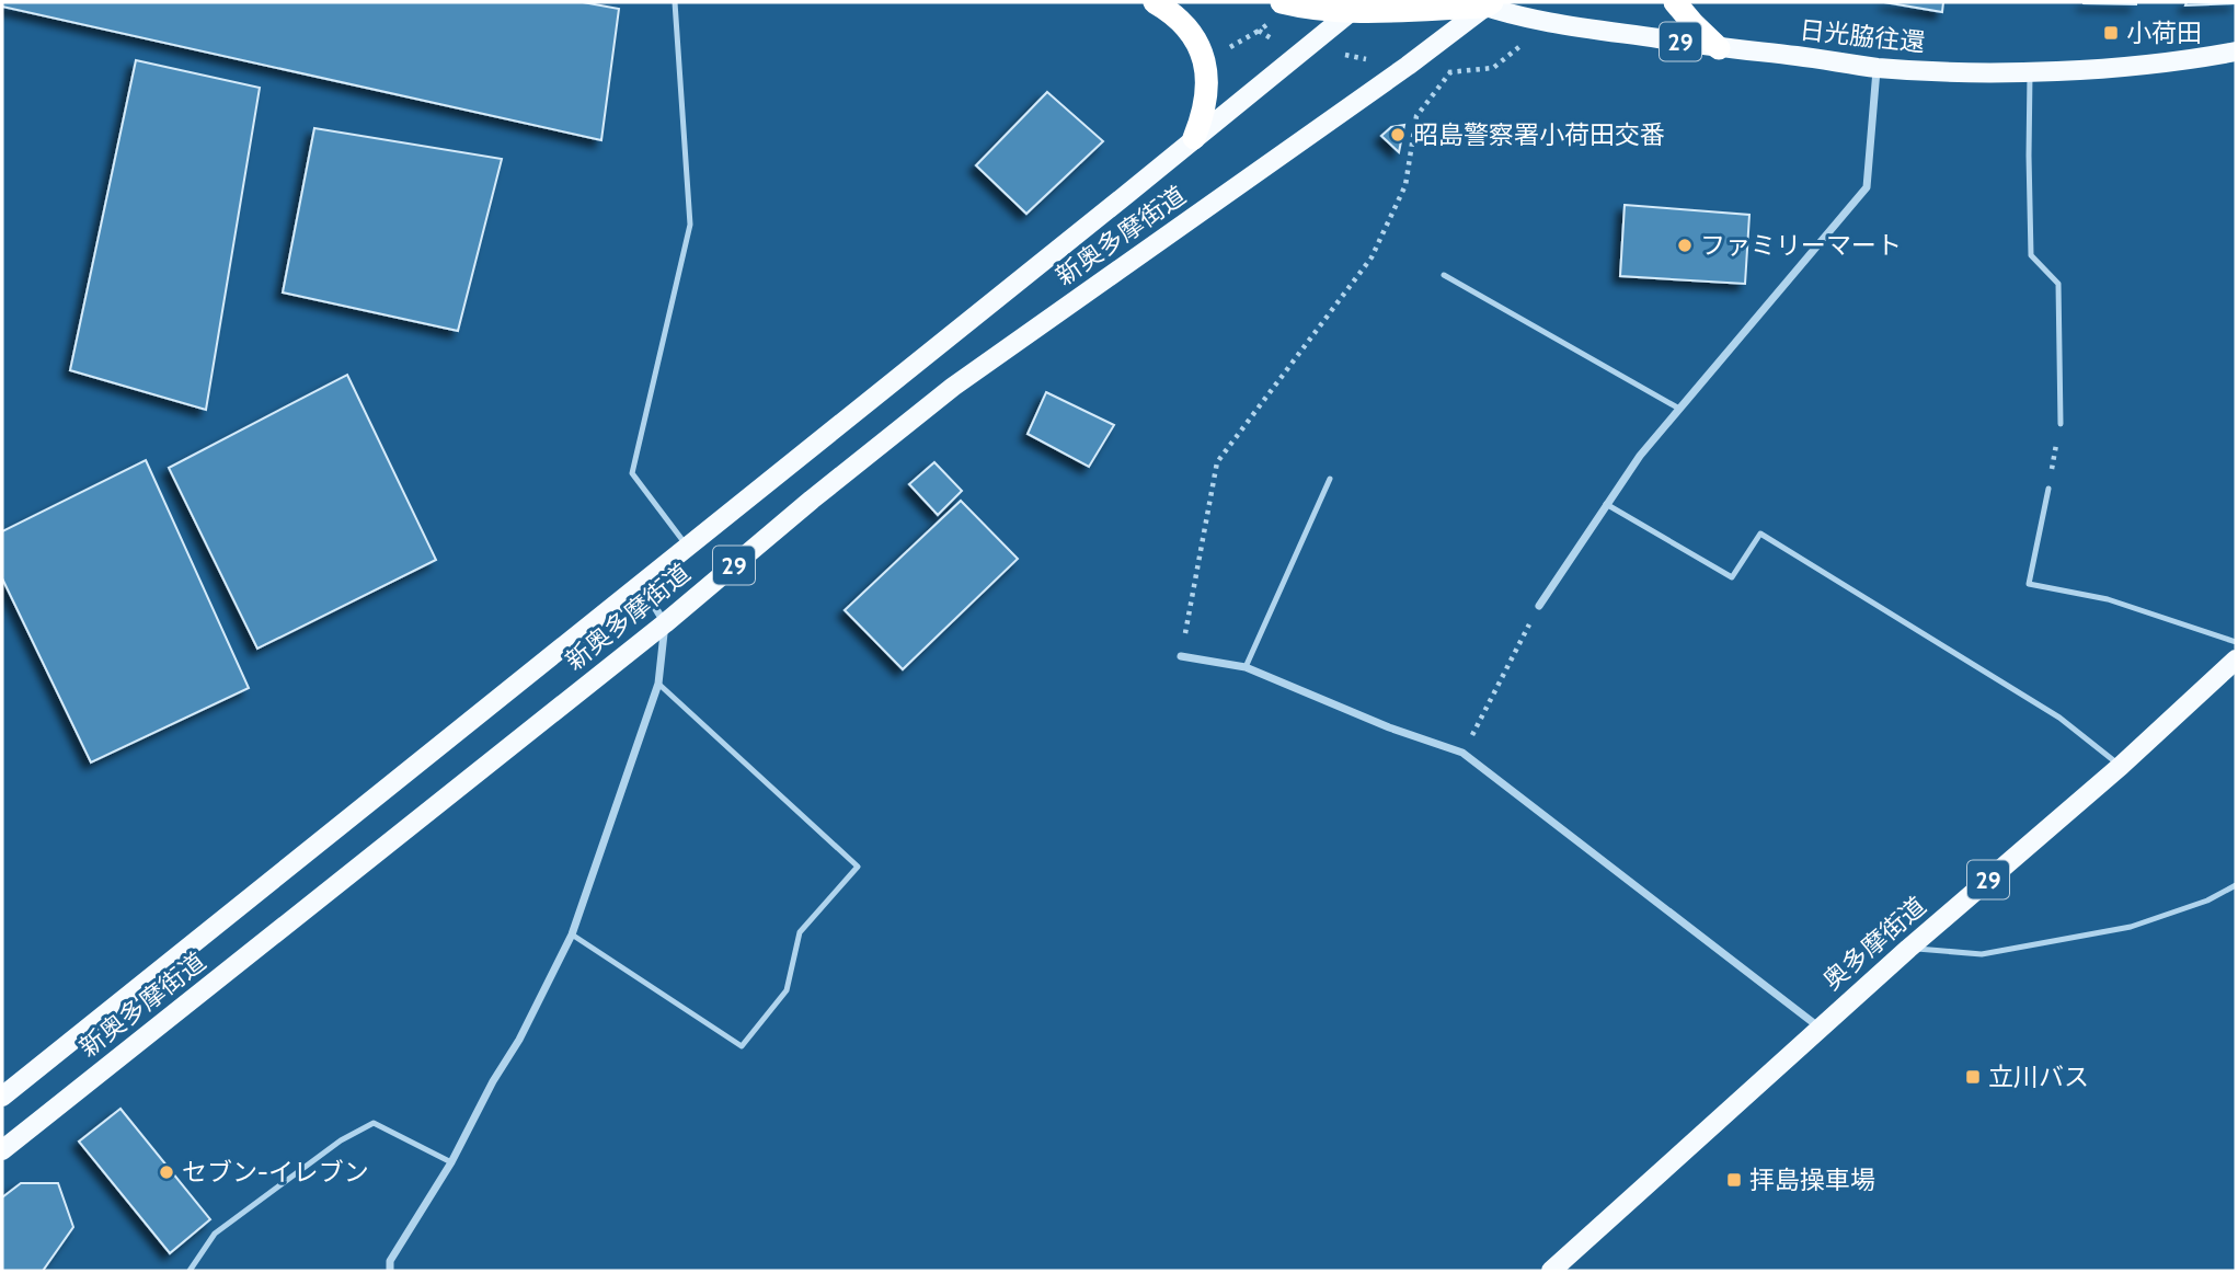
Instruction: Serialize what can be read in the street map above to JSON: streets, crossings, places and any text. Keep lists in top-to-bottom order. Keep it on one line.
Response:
{"streets":{"main road":["日光脇往還","29","新奥多摩街道","奥多摩街道"]},"crossings":[["日光脇往還","新奥多摩街道"]],"places":{"transit":["小荷田","立川バス","拝島操車場"],"other":["昭島警察署小荷田交番","ファミリーマート","セブン-イレブン"]}}
